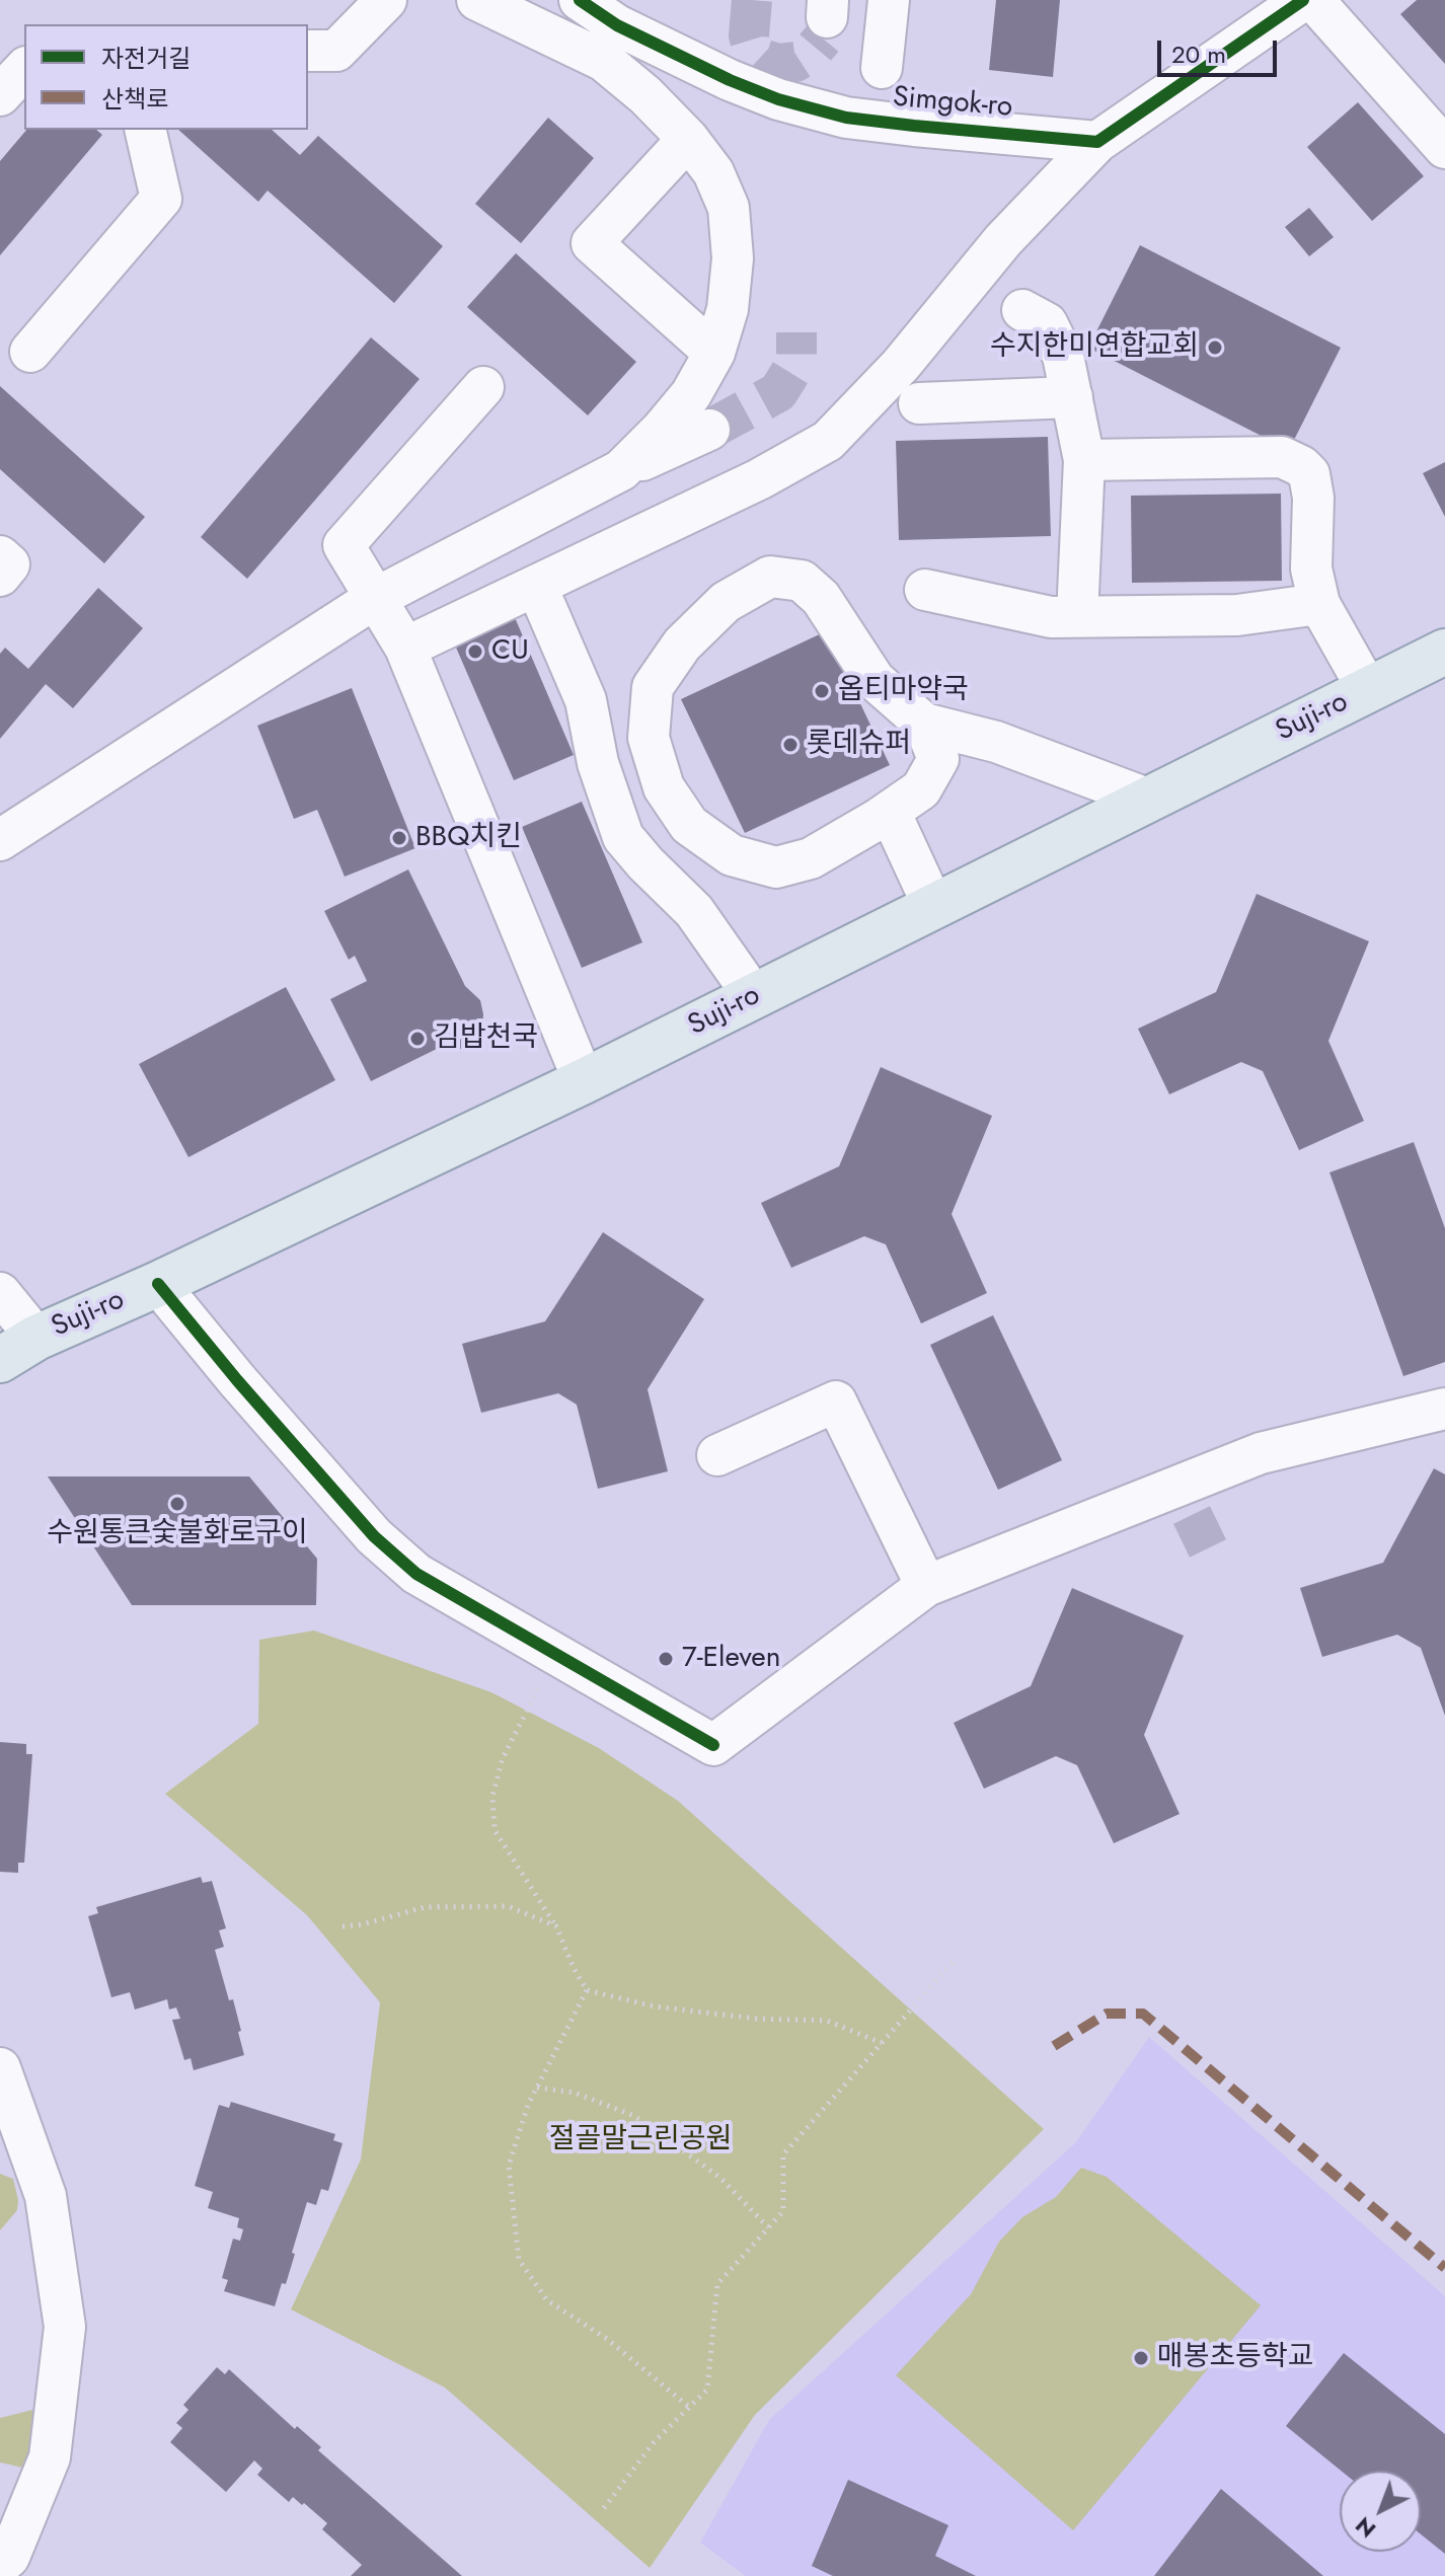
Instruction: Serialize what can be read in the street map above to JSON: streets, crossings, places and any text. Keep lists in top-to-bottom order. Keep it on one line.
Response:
{"streets":{"main road":["Suji-ro"],"street":["Simgok-ro"]},"parks":["절골말근린공원"],"places":["수지한미연합교회","CU","옵티마약국","롯데슈퍼","BBQ치킨","김밥천국","수원통큰숯불화로구이","7-Eleven","매봉초등학교"],"legend":["자전거길","산책로"],"scale_bar":"20 m","north":"bottom left"}
